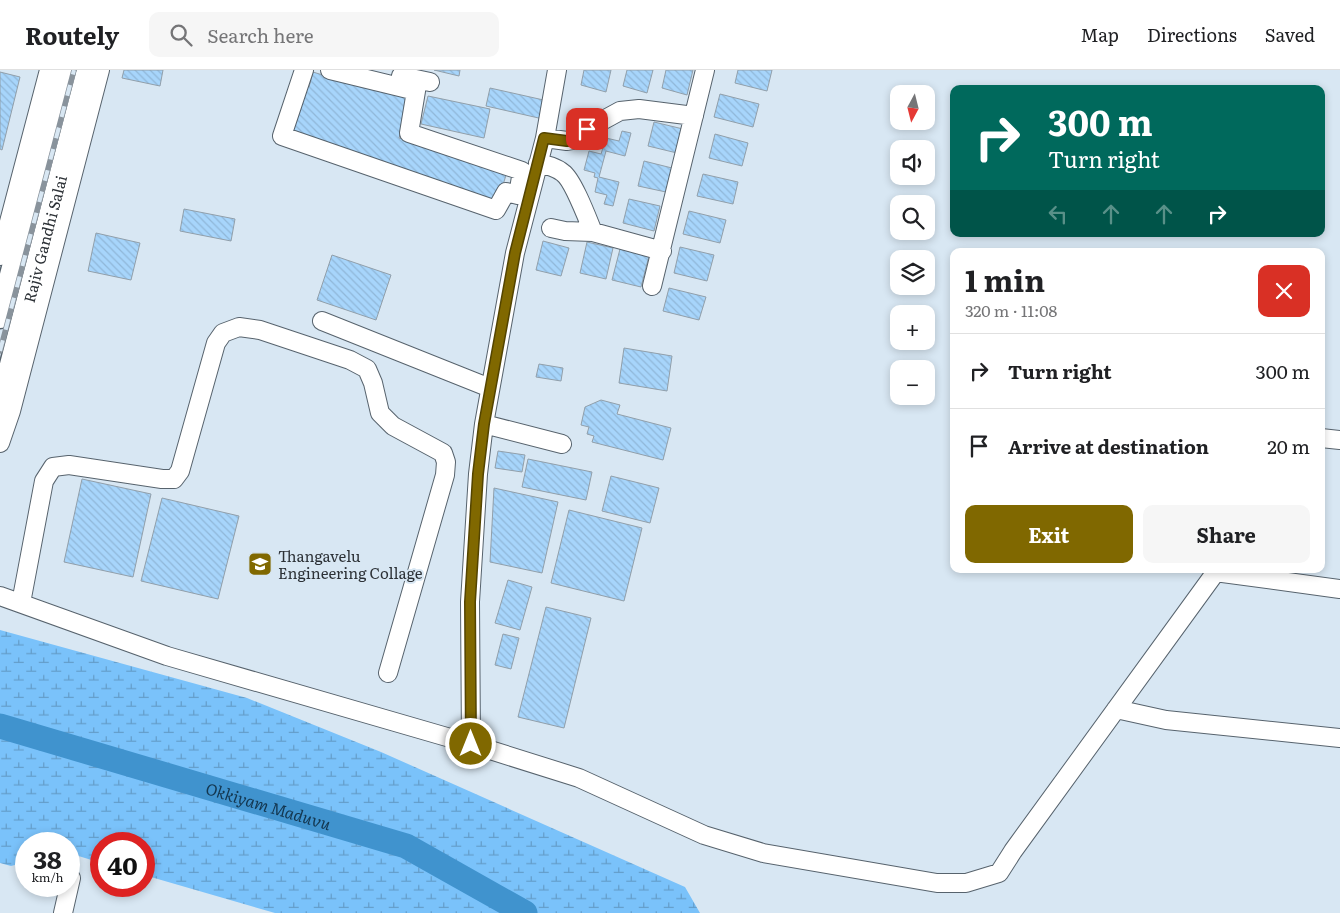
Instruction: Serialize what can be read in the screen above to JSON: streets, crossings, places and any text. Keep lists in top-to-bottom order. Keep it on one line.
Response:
{"streets":{"main road":["Rajiv Gandhi Salai"]},"water":["Okkiyam Maduvu"],"places":{"school or university":["Thangavelu Engineering Collage"]},"north":"bottom","page":{"header":"Routely","search":"Search here","nav":["Map","Directions","Saved"],"map_buttons":["+","−"],"turn":["300 m","Turn right"],"heading":["1 min","320 m · 11:08"],"list":[{"name":"Turn right","value":"300 m"},{"name":"Arrive at destination","value":"20 m"}],"buttons":["Exit","Share"],"speed":"38 km/h","limit":"40"}}
